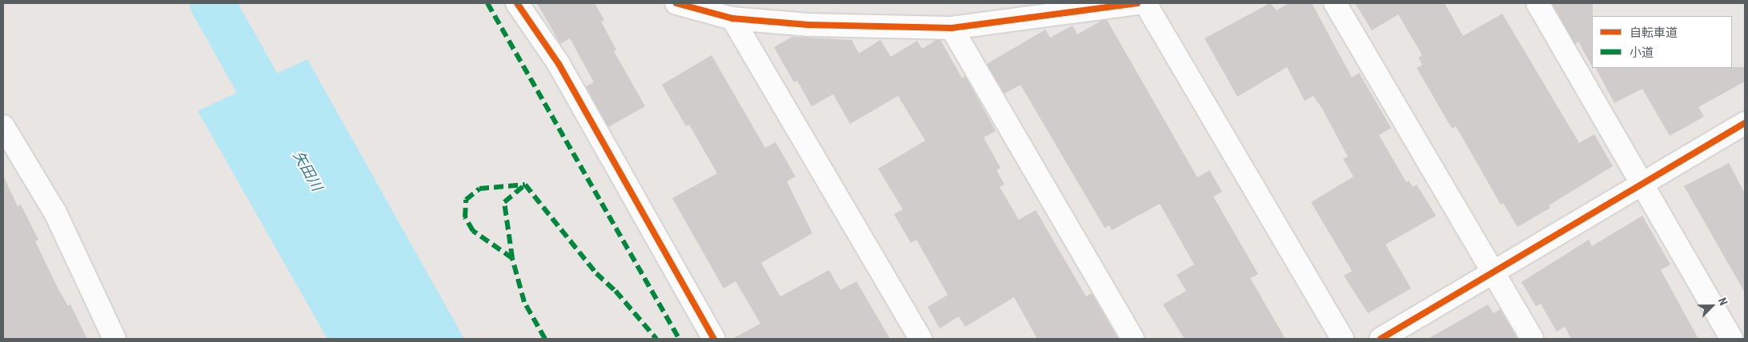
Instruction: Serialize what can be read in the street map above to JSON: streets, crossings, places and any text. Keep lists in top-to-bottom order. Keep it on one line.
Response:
{"water":["矢田川"],"legend":["自転車道","小道"],"north":"top right"}
